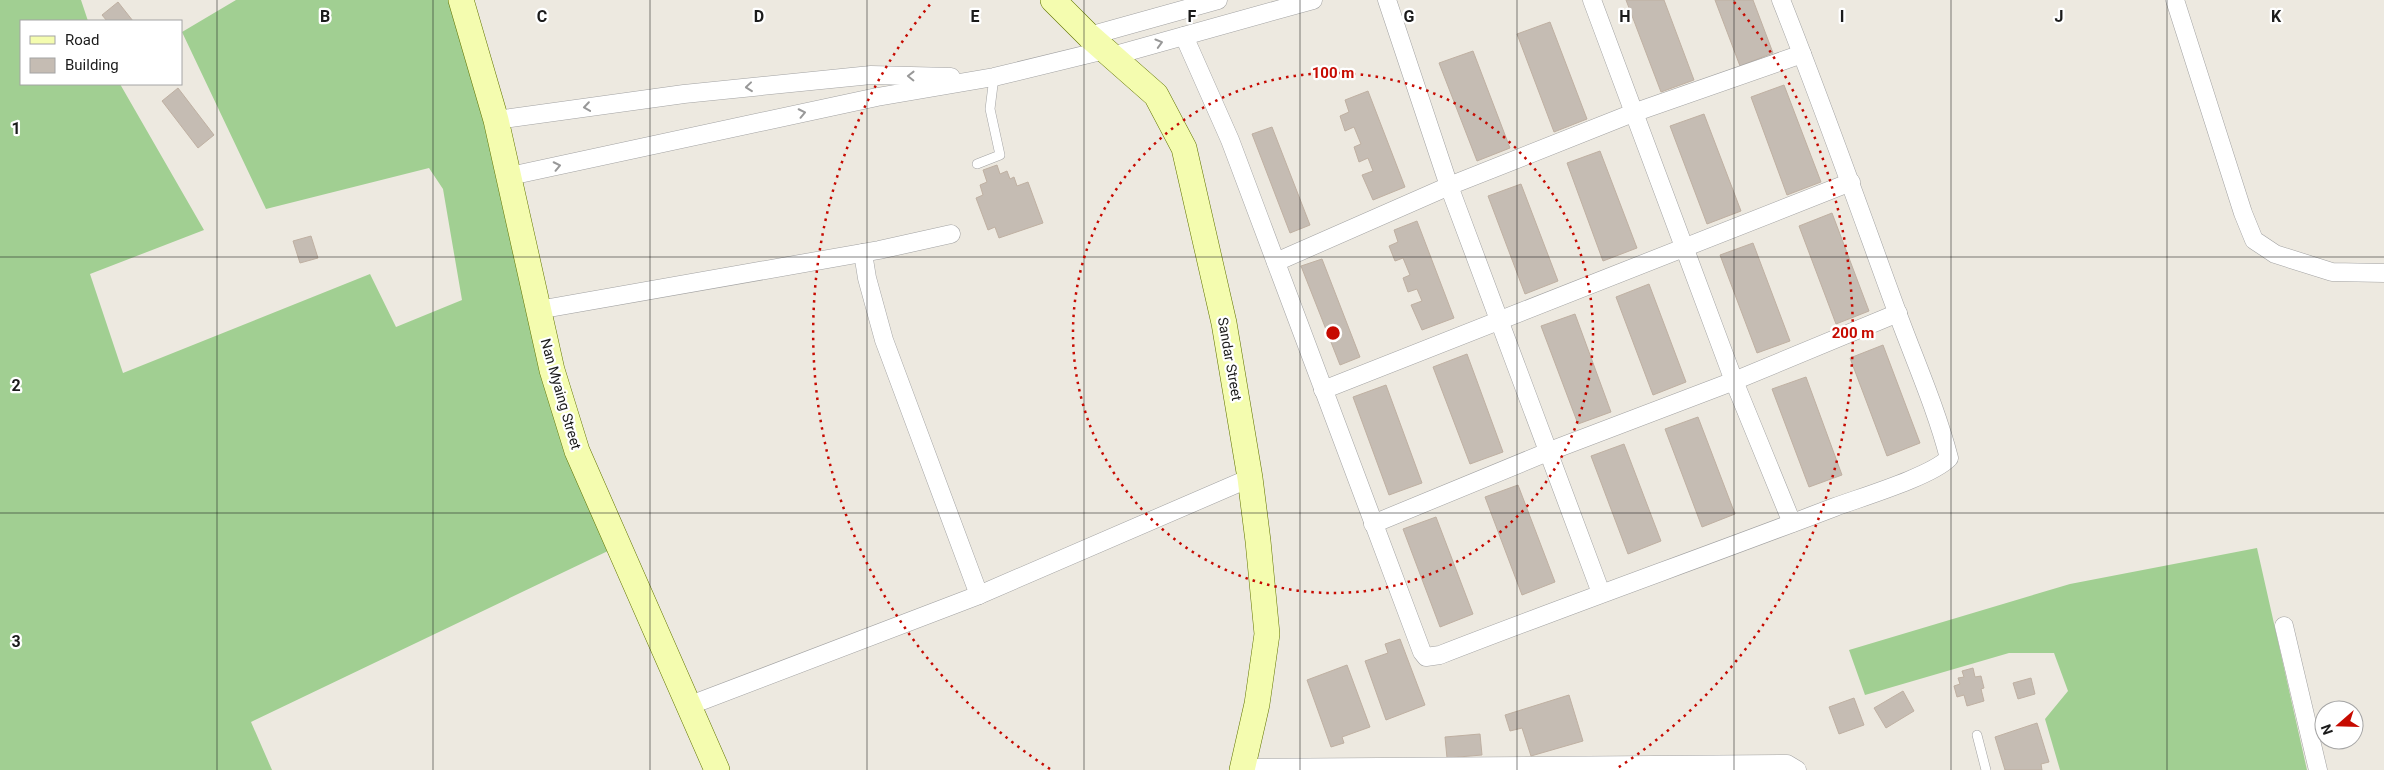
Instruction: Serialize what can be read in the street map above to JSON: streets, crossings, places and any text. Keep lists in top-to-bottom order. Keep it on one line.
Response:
{"streets":{"street":["Sandar Street","Nan Myaing Street"]},"legend":["Road","Building"],"north":"left","grid":{"columns":["B","C","D","E","F","G","H","I","J","K"],"rows":["1","2","3"]},"rings":["100 m","200 m"]}
